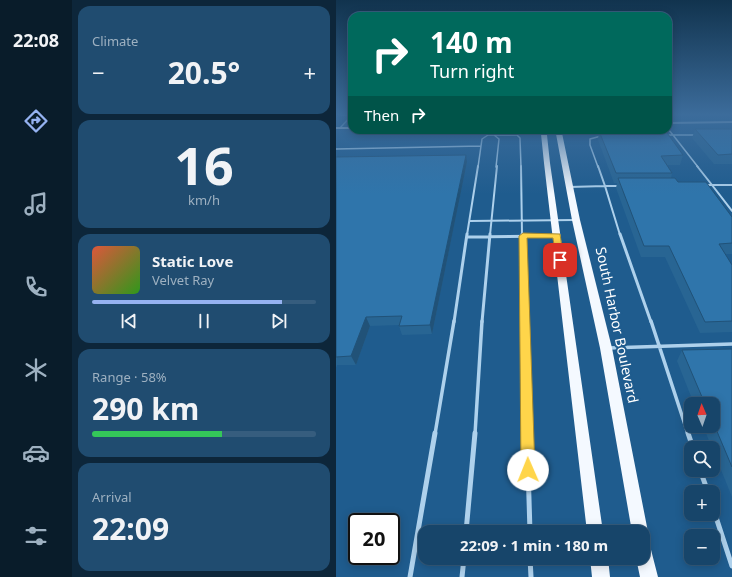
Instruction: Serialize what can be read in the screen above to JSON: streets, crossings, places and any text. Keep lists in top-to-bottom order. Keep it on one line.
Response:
{"streets":{"main road":["South Harbor Boulevard"]},"north":"top","page":{"tabs":"22:08","tile":["Climate",["16","km/h"],["Range · 58%","290 km"],["Arrival","22:09"]],"turn":["140 m","Turn right"],"heat":["−","20.5°","+"],"then":"Then","song":["Static Love","Velvet Ray"],"map_buttons":["+","−"],"limit":"20","trip":"22:09 · 1 min · 180 m"}}
